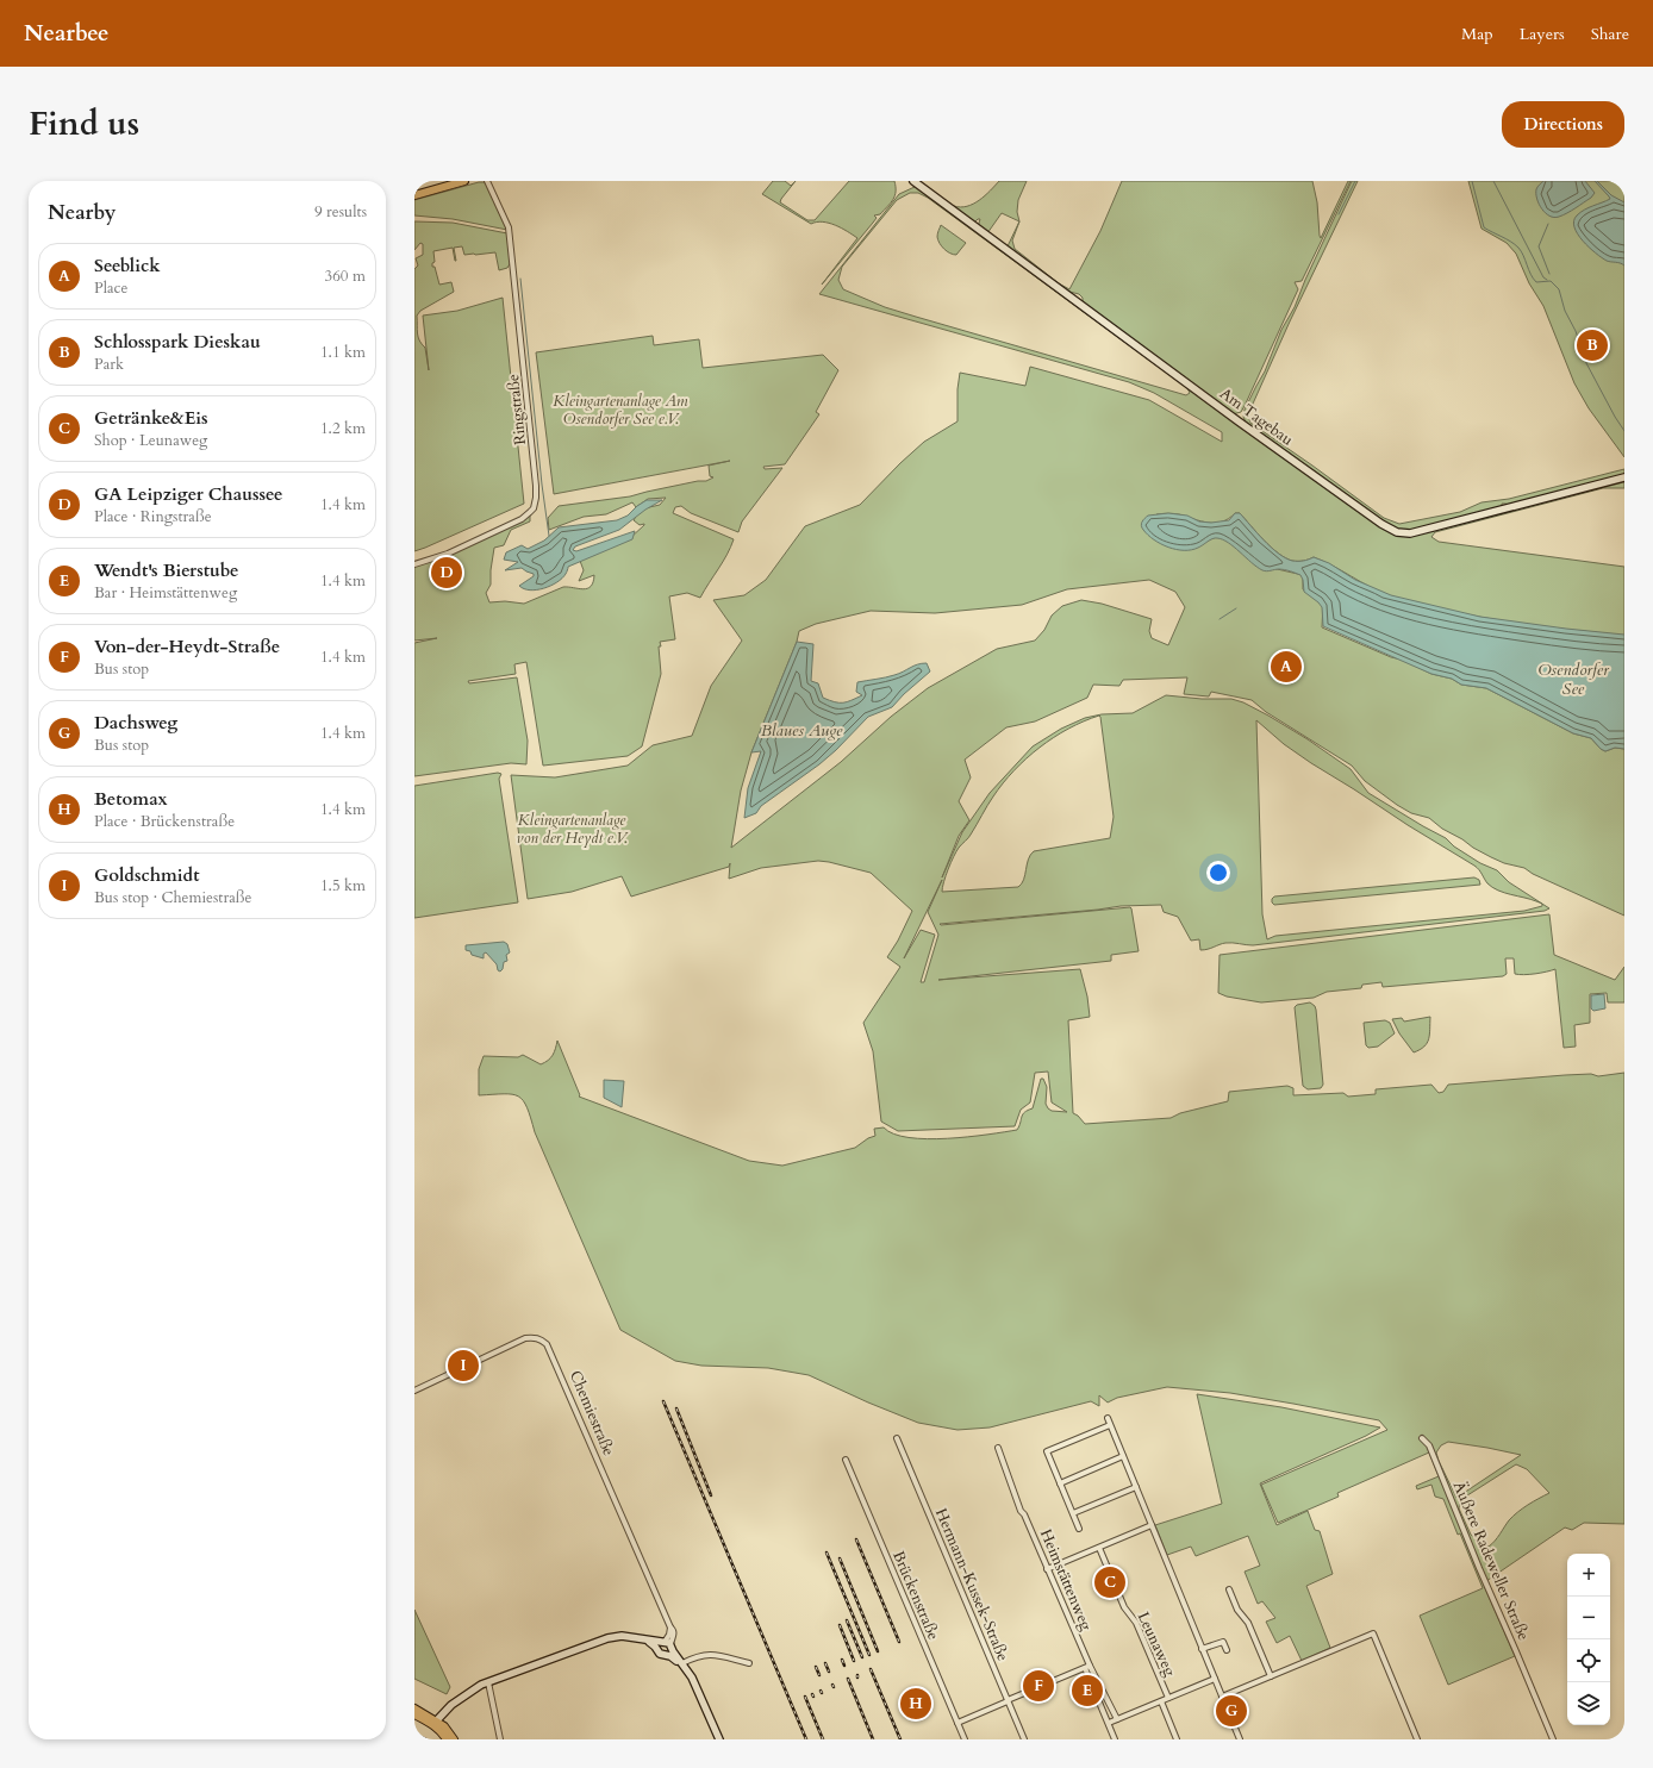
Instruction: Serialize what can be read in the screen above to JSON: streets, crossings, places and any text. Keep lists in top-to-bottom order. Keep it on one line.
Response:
{"streets":{"street":["Ringstraße","Am Tagebau","Chemiestraße","Äußere Radeweller Straße","Heimstättenweg","Hermann-Kussek-Straße","Brückenstraße","Leunaweg"]},"water":["Osendorfer See","Blaues Auge"],"parks":["Kleingartenanlage Am Osendorfer See e.V.","Kleingartenanlage von der Heydt e.V."],"page":{"header":"Nearbee","nav":["Map","Layers","Share"],"title":"Find us","buttons":"Directions","heading":["Nearby","9 results"],"list":[{"mark":"A","name":"Seeblick","note":"Place","value":"360 m"},{"mark":"B","name":"Schlosspark Dieskau","note":"Park","value":"1.1 km"},{"mark":"C","name":"Getränke&Eis","note":"Shop · Leunaweg","value":"1.2 km"},{"mark":"D","name":"GA Leipziger Chaussee","note":"Place · Ringstraße","value":"1.4 km"},{"mark":"E","name":"Wendt's Bierstube","note":"Bar · Heimstättenweg","value":"1.4 km"},{"mark":"F","name":"Von-der-Heydt-Straße","note":"Bus stop","value":"1.4 km"},{"mark":"G","name":"Dachsweg","note":"Bus stop","value":"1.4 km"},{"mark":"H","name":"Betomax","note":"Place · Brückenstraße","value":"1.4 km"},{"mark":"I","name":"Goldschmidt","note":"Bus stop · Chemiestraße","value":"1.5 km"}],"pins":["B","D","A","I","C","F","E","H","G"],"map_buttons":["+","−"]}}
